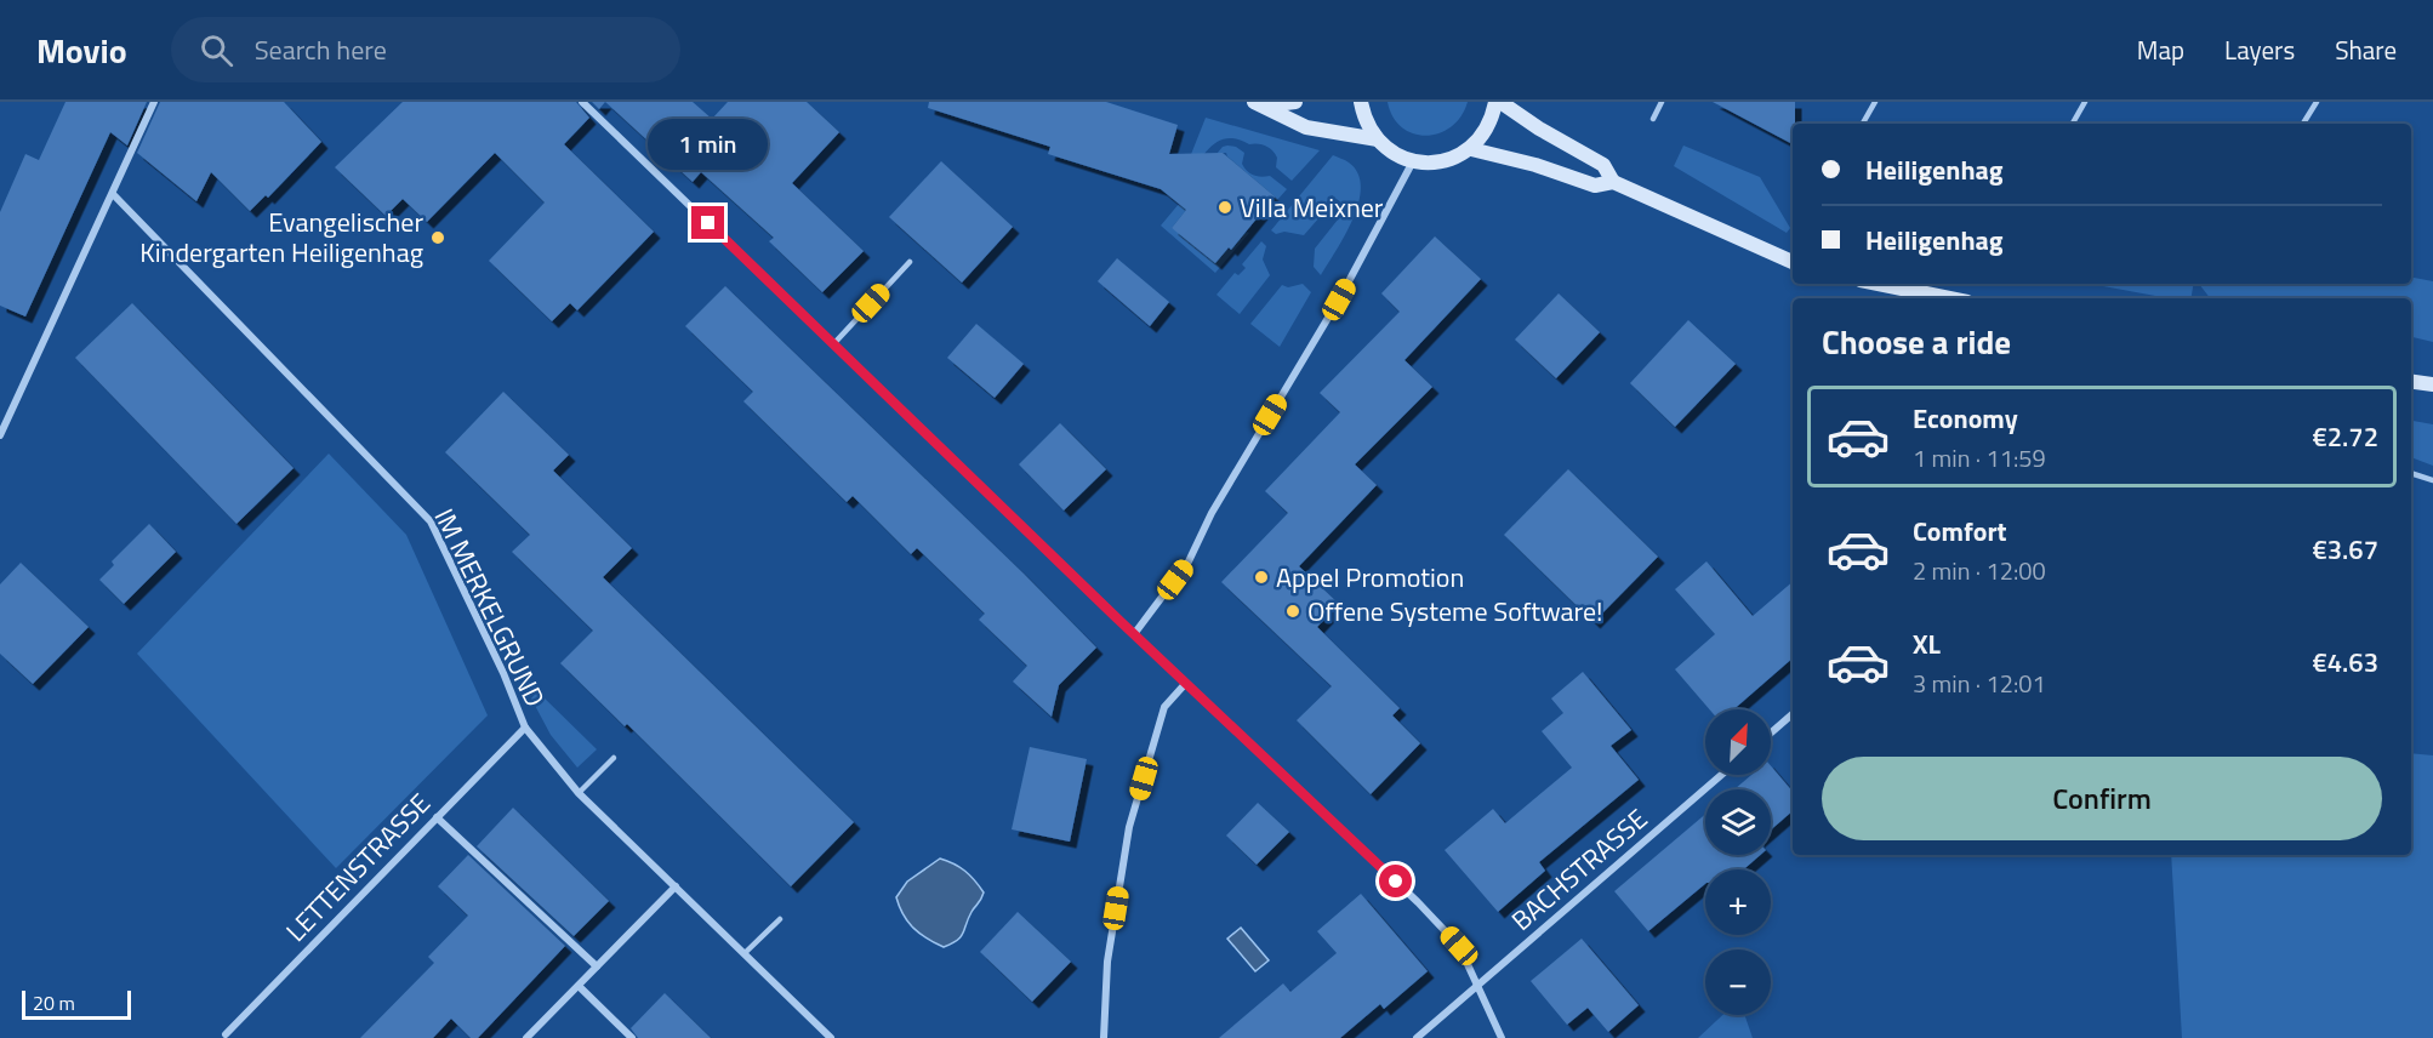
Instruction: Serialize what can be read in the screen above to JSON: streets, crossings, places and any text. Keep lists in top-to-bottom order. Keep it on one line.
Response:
{"streets":{"street":["IM MERKELGRUND","LETTENSTRASSE","BACHSTRASSE"]},"crossings":[["IM MERKELGRUND","LETTENSTRASSE"]],"places":["Villa Meixner","Evangelischer Kindergarten Heiligenhag","Appel Promotion","Offene Systeme Software!"],"scale_bar":"20 m","north":"top right","page":{"header":"Movio","search":"Search here","nav":["Map","Layers","Share"],"bubble":"1 min","banner":["Heiligenhag","Heiligenhag"],"heading":"Choose a ride","list":[{"name":"Economy","note":"1 min · 11:59","value":"€2.72"},{"name":"Comfort","note":"2 min · 12:00","value":"€3.67"},{"name":"XL","note":"3 min · 12:01","value":"€4.63"}],"map_buttons":["+","−"],"buttons":"Confirm","scale":"20 m"}}
